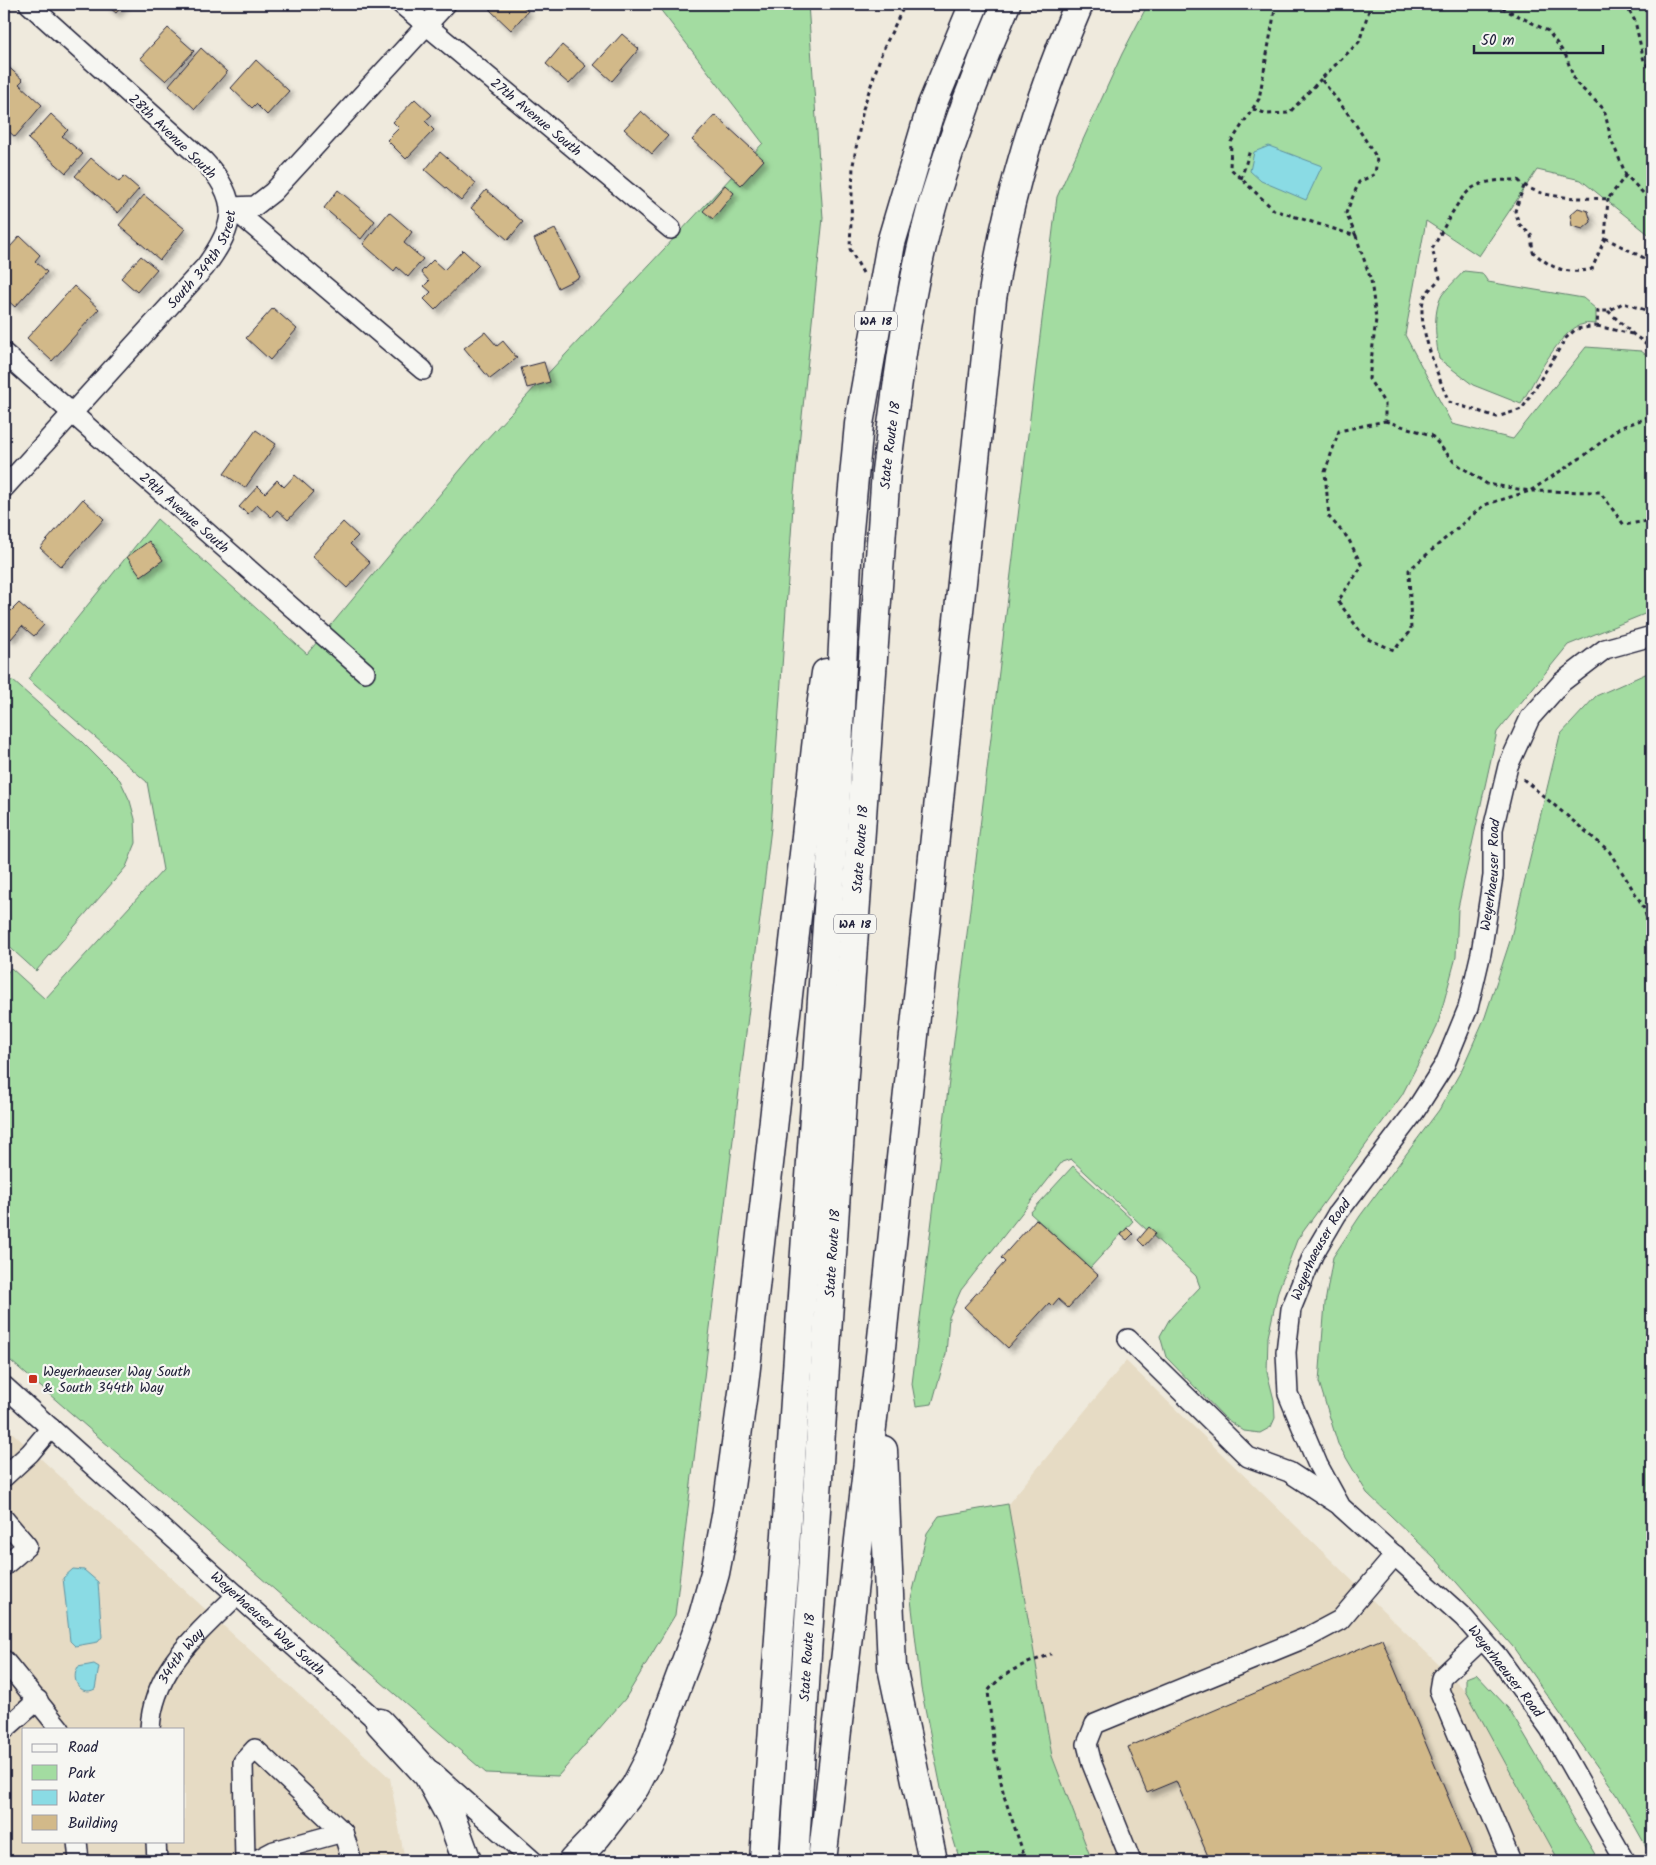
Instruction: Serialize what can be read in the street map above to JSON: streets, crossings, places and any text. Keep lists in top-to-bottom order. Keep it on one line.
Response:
{"streets":{"highway":["WA 18","State Route 18"],"street":["27th Avenue South","28th Avenue South","South 349th Street","29th Avenue South","Weyerhaeuser Road","Weyerhaeuser Way South","344th Way"]},"crossings":[["27th Avenue South","South 349th Street"],["28th Avenue South","South 349th Street"],["South 349th Street","29th Avenue South"],["Weyerhaeuser Way South","344th Way"]],"places":{"transit":["Weyerhaeuser Way South & South 344th Way"]},"legend":["Road","Park","Water","Building"],"scale_bar":"50 m"}
